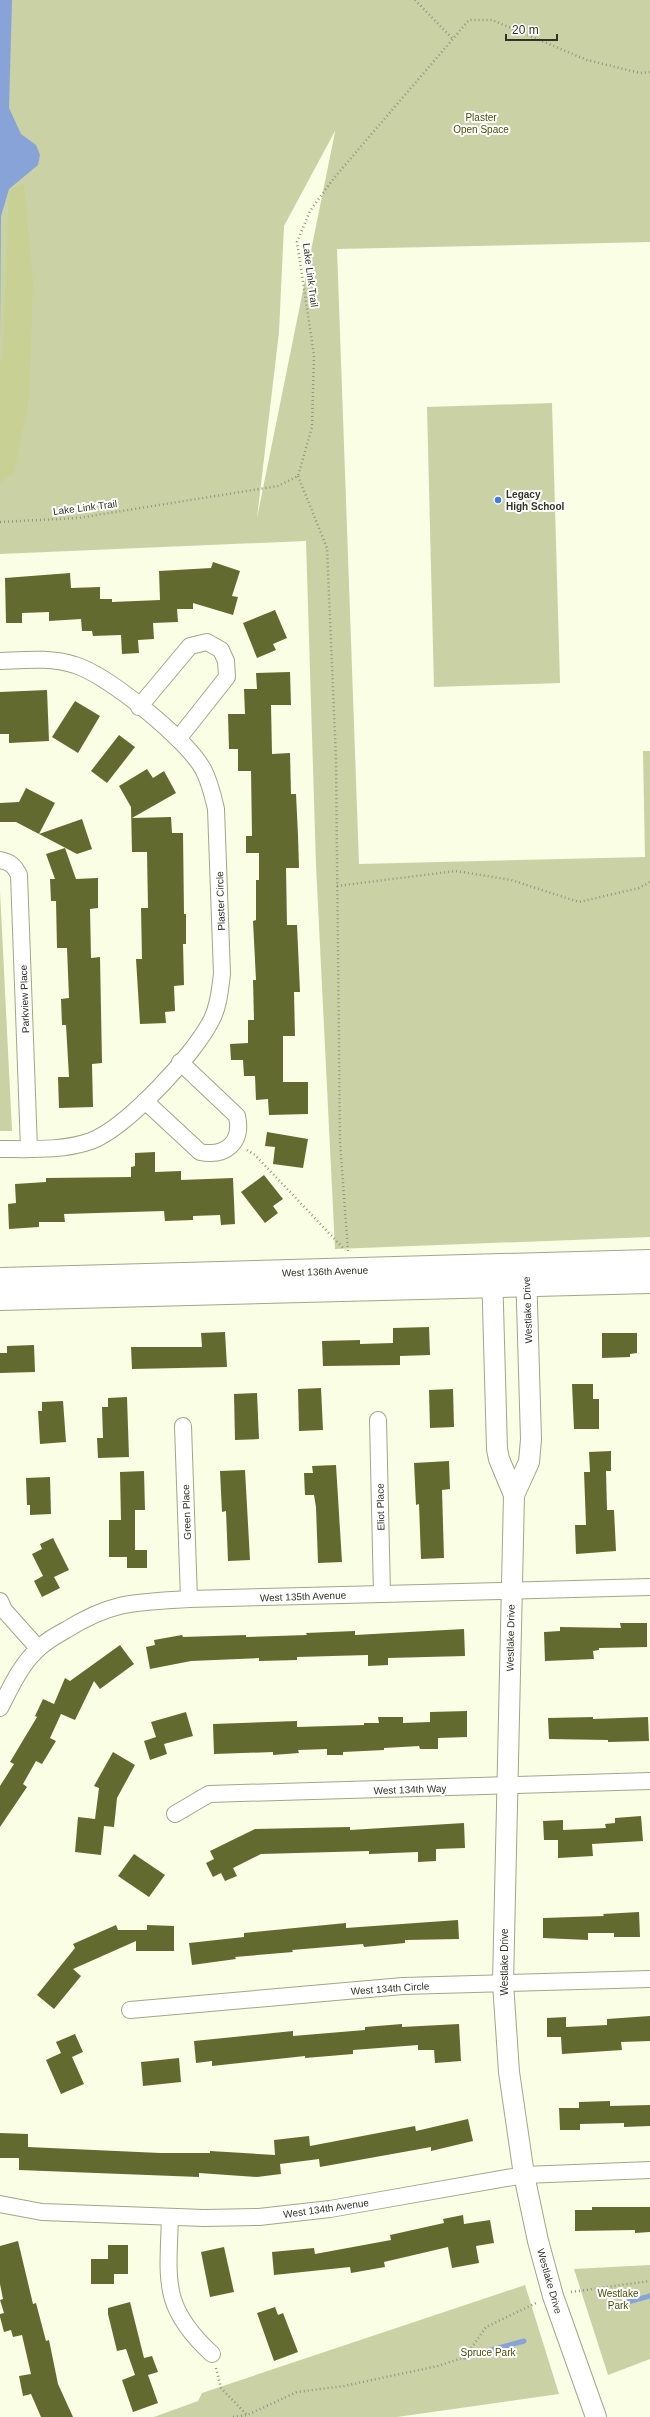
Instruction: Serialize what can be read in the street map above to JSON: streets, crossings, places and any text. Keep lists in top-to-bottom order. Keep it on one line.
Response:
{"streets":{"main road":["West 136th Avenue"],"street":["Plaster Circle","Parkview Place","Westlake Drive","Eliot Place","Green Place","West 135th Avenue","West 134th Way","West 134th Circle","West 134th Avenue"],"path":["Lake Link Trail"]},"crossings":[["Plaster Circle","Parkview Place"],["West 136th Avenue","Westlake Drive"],["Westlake Drive","West 135th Avenue"],["Westlake Drive","West 134th Way"],["Westlake Drive","West 134th Circle"],["Westlake Drive","West 134th Avenue"],["Eliot Place","West 135th Avenue"],["Green Place","West 135th Avenue"]],"parks":["Plaster Open Space","Westlake Park","Spruce Park"],"places":["Legacy High School"],"scale_bar":"20 m"}
